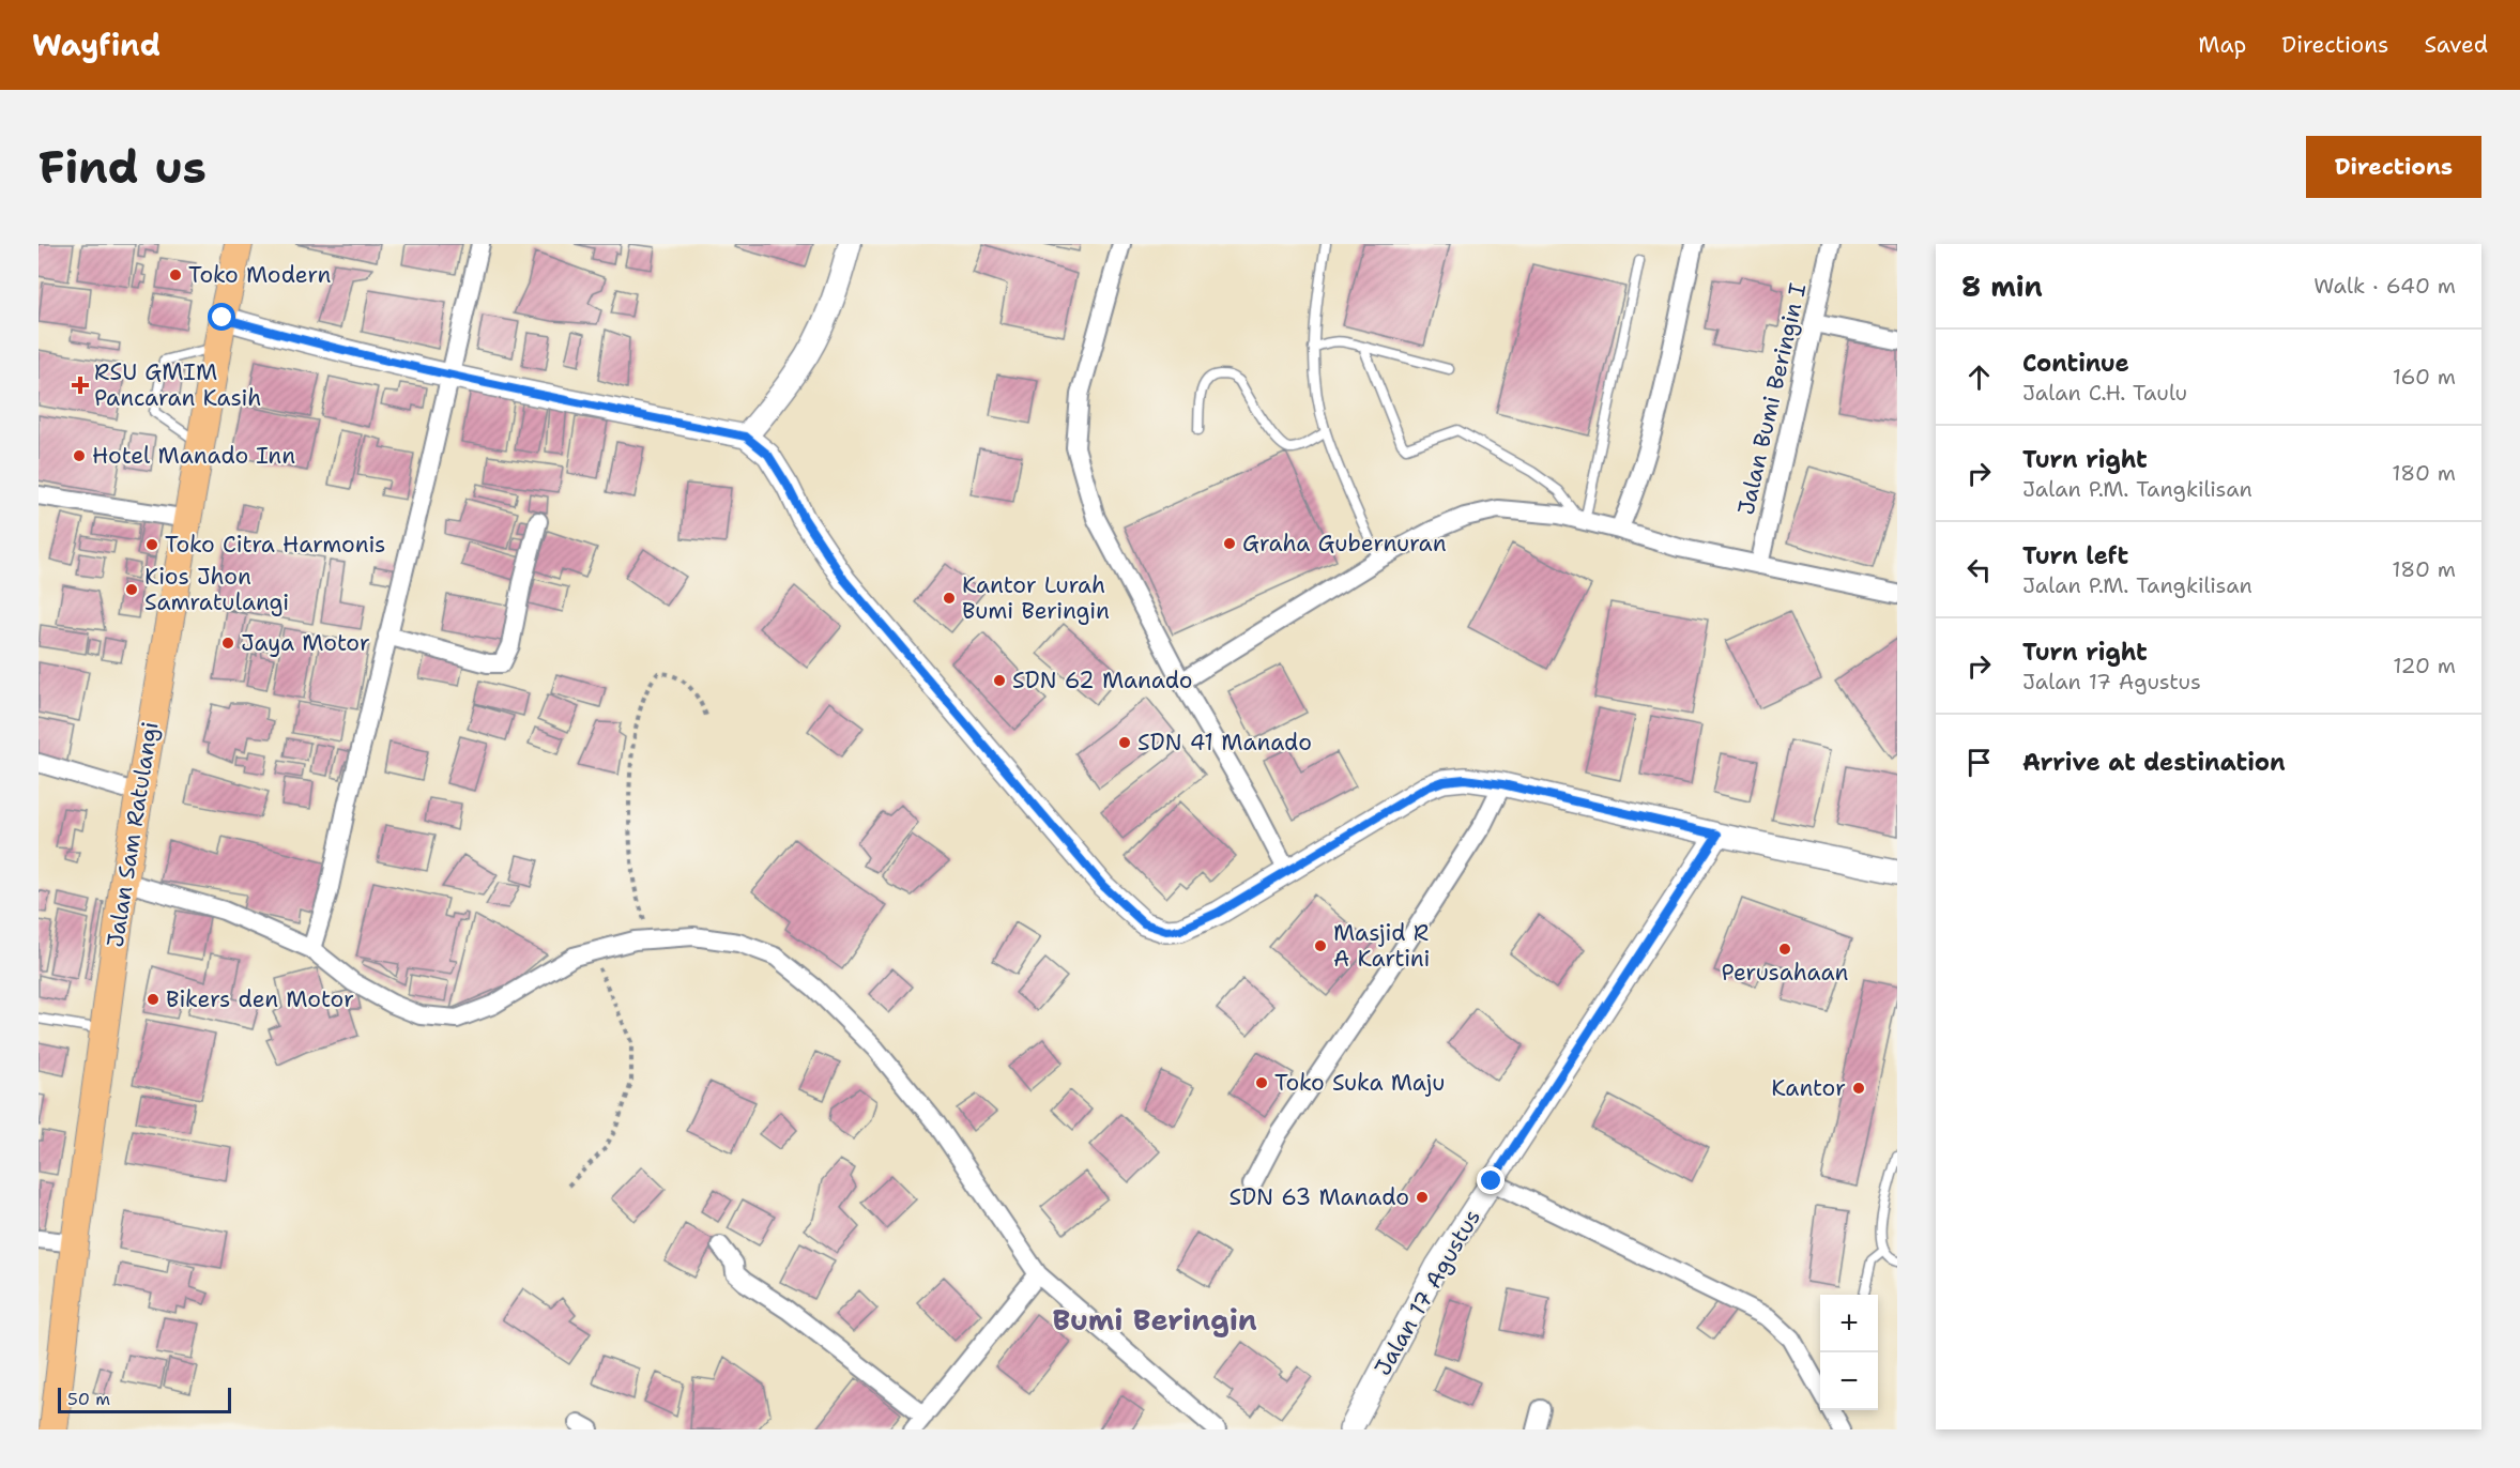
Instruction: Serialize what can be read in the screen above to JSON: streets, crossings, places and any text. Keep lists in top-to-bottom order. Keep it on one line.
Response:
{"streets":{"main road":["Jalan Sam Ratulangi"],"street":["Jalan Bumi Beringin I","Jalan 17 Agustus"]},"districts":["Bumi Beringin"],"places":{"other":["Toko Modern","Hotel Manado Inn","Graha Gubernuran","Toko Citra Harmonis","Kios Jhon Samratulangi","Kantor Lurah Bumi Beringin","Jaya Motor","SDN 62 Manado","SDN 41 Manado","Masjid R A Kartini","Perusahaan","Bikers den Motor","Toko Suka Maju","Kantor","SDN 63 Manado"],"health":["RSU GMIM Pancaran Kasih"]},"scale_bar":"50 m","page":{"header":"Wayfind","nav":["Map","Directions","Saved"],"buttons":"Directions","title":"Find us","heading":["8 min","Walk · 640 m"],"list":[["Continue","Jalan C.H. Taulu","160 m"],["Turn right","Jalan P.M. Tangkilisan","180 m"],["Turn left","Jalan P.M. Tangkilisan","180 m"],["Turn right","Jalan 17 Agustus","120 m"],"Arrive at destination"],"map_buttons":["+","−"],"scale":"50 m"}}
